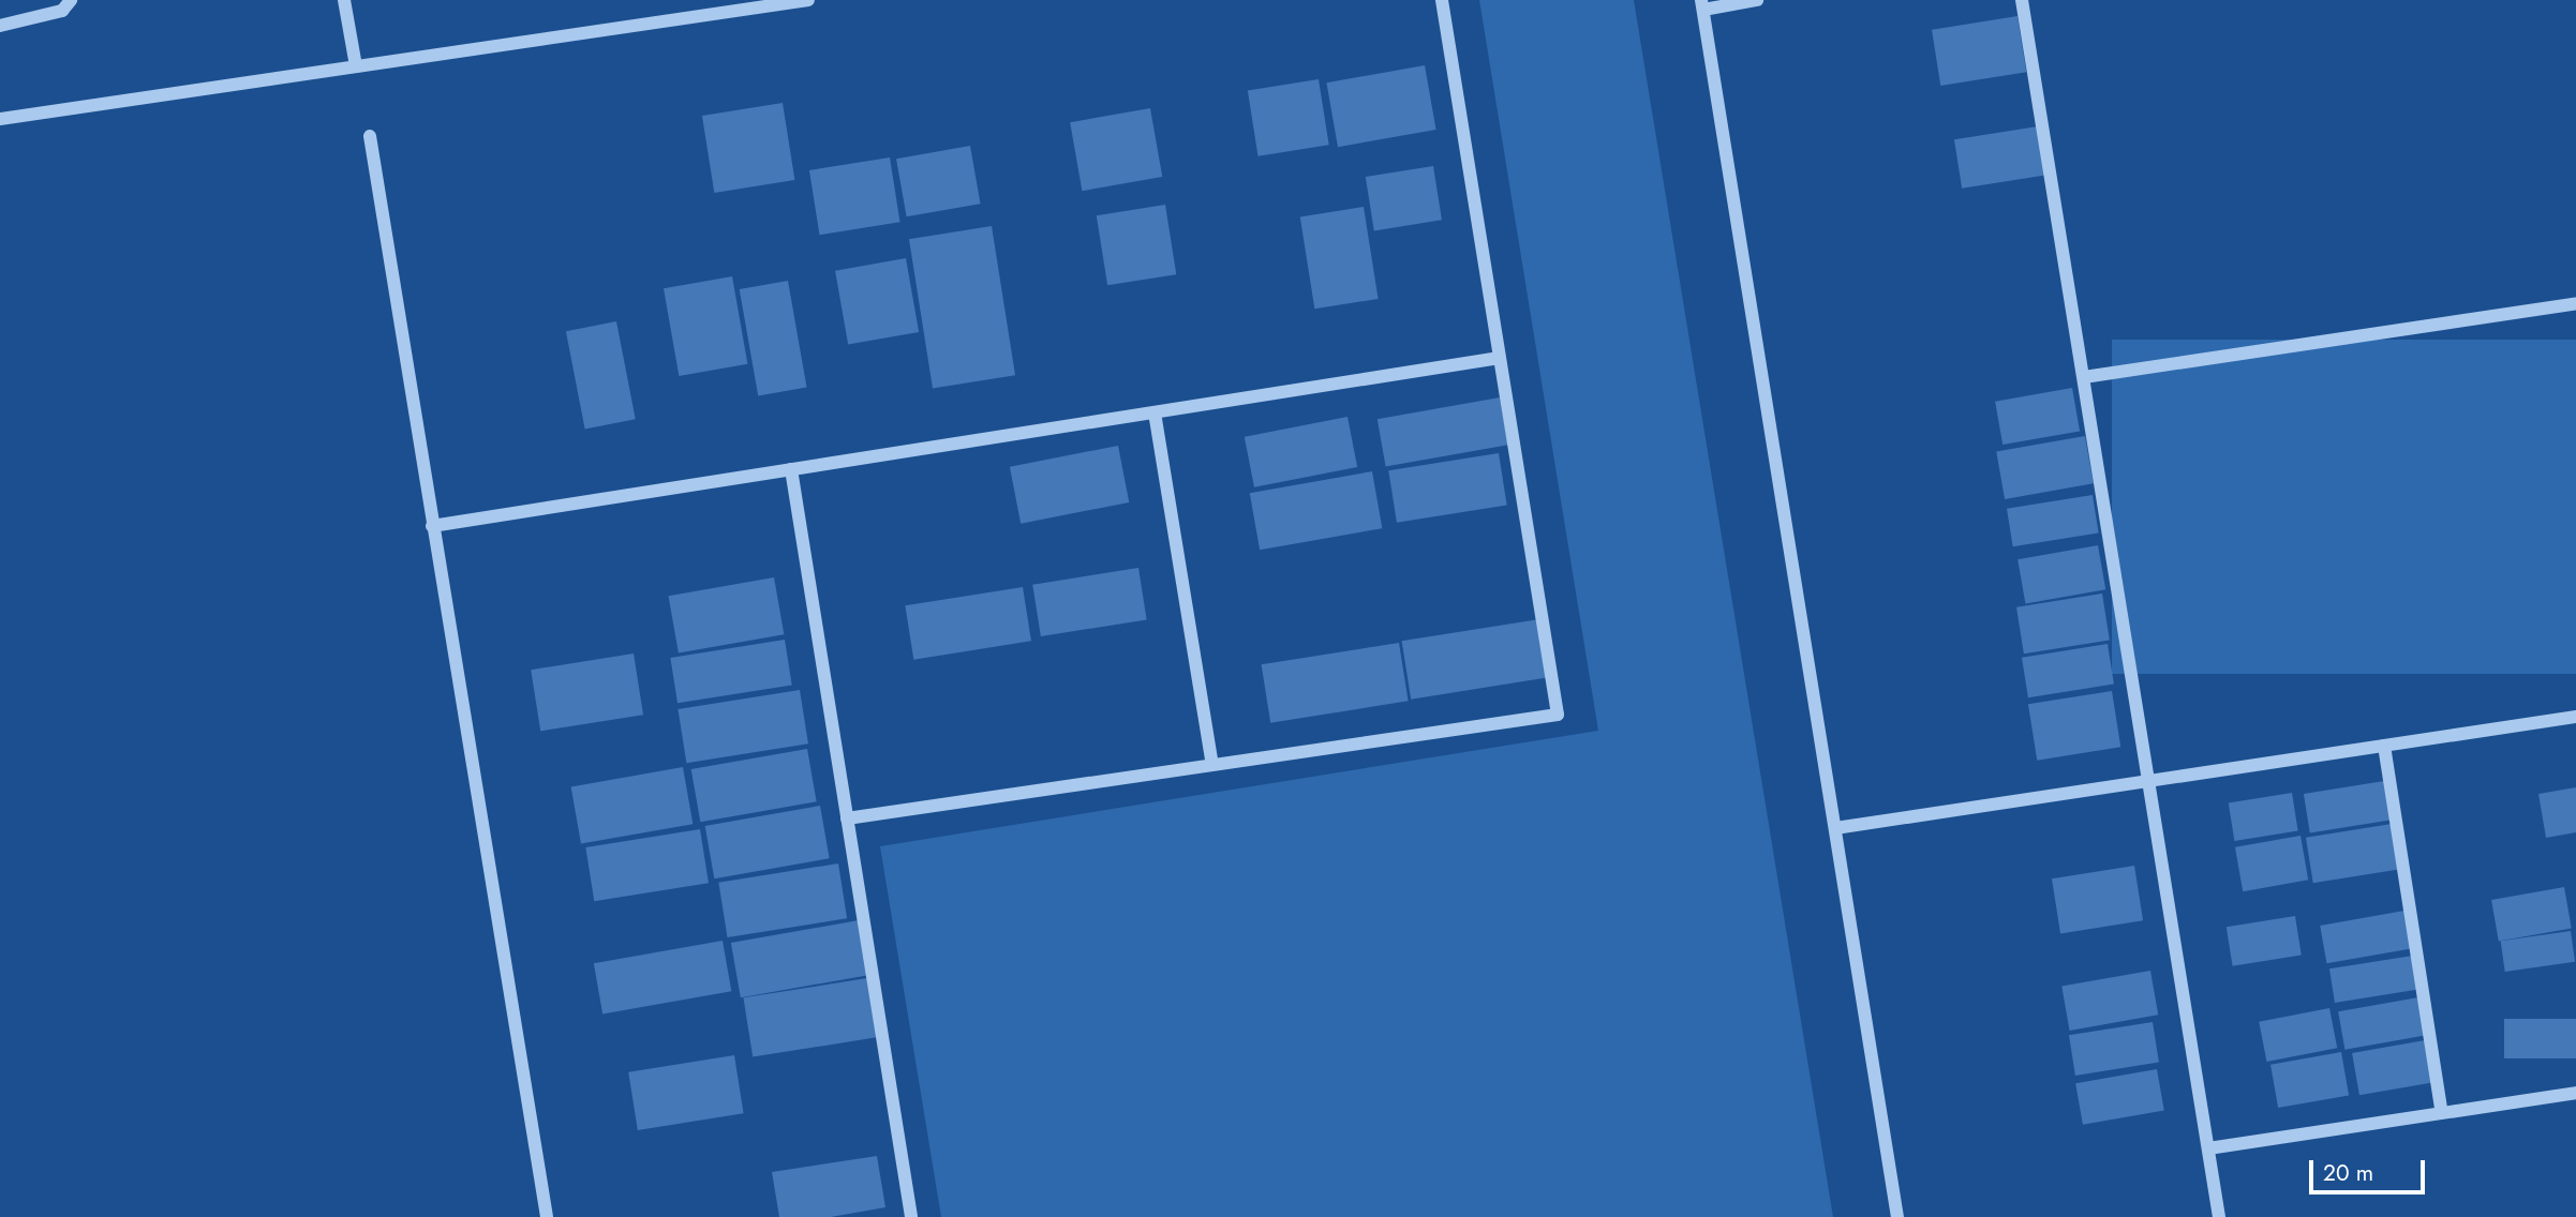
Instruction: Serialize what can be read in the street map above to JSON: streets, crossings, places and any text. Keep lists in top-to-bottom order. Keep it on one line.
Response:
{"scale_bar":"20 m"}
